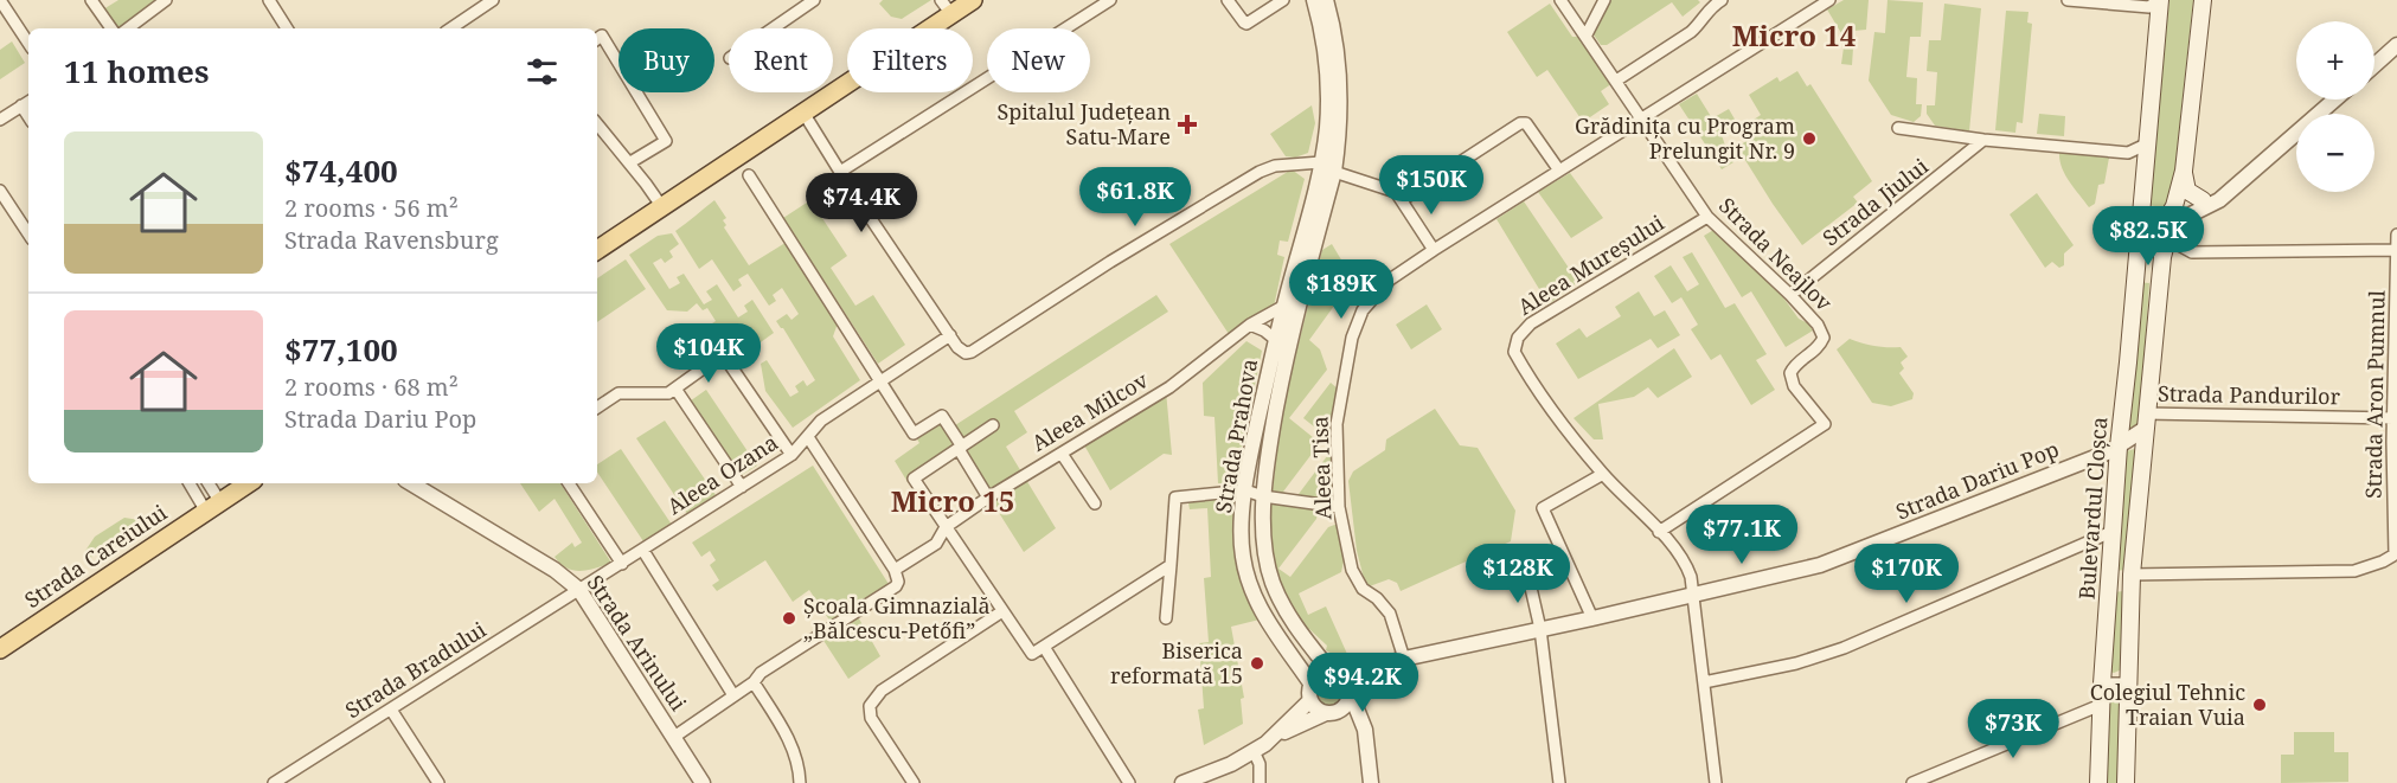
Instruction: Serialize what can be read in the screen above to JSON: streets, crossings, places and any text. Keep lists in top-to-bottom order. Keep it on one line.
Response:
{"streets":{"main road":["Bulevardul Cloșca","Strada Careiului"],"street":["Strada Jiului","Strada Neajlov","Aleea Mureșului","Strada Aron Pumnul","Strada Pandurilor","Aleea Milcov","Strada Prahova","Aleea Tisa","Aleea Ozana","Strada Dariu Pop","Strada Arinului","Strada Bradului"]},"crossings":[["Strada Jiului","Strada Neajlov"],["Strada Jiului","Bulevardul Cloșca"],["Strada Neajlov","Aleea Mureșului"],["Strada Neajlov","Aleea Tisa"],["Aleea Mureșului","Strada Dariu Pop"],["Strada Aron Pumnul","Strada Pandurilor"],["Strada Pandurilor","Strada Dariu Pop"],["Strada Pandurilor","Bulevardul Cloșca"],["Aleea Milcov","Strada Prahova"],["Strada Prahova","Strada Dariu Pop"],["Aleea Tisa","Strada Dariu Pop"],["Aleea Ozana","Strada Arinului"],["Aleea Ozana","Strada Bradului"],["Strada Dariu Pop","Bulevardul Cloșca"],["Strada Arinului","Strada Bradului"]],"districts":["Micro 14","Micro 15"],"places":{"health":["Spitalul Județean Satu-Mare"],"other":["Grădinița cu Program Prelungit Nr. 9","Școala Gimnazială „Bălcescu-Petőfi”","Biserica reformată 15","Colegiul Tehnic Traian Vuia"]},"page":{"map_buttons":["+","−"],"chip":["Buy","Rent","Filters","New"],"heading":"11 homes","list":[{"name":"$74,400","note":"2 rooms · 56 m² · Strada Ravensburg"},{"name":"$77,100","note":"2 rooms · 68 m² · Strada Dariu Pop"}],"price":["$150K","$61.8K","$74.4K","$82.5K","$189K","$104K","$77.1K","$128K","$170K","$94.2K","$73K"]}}
